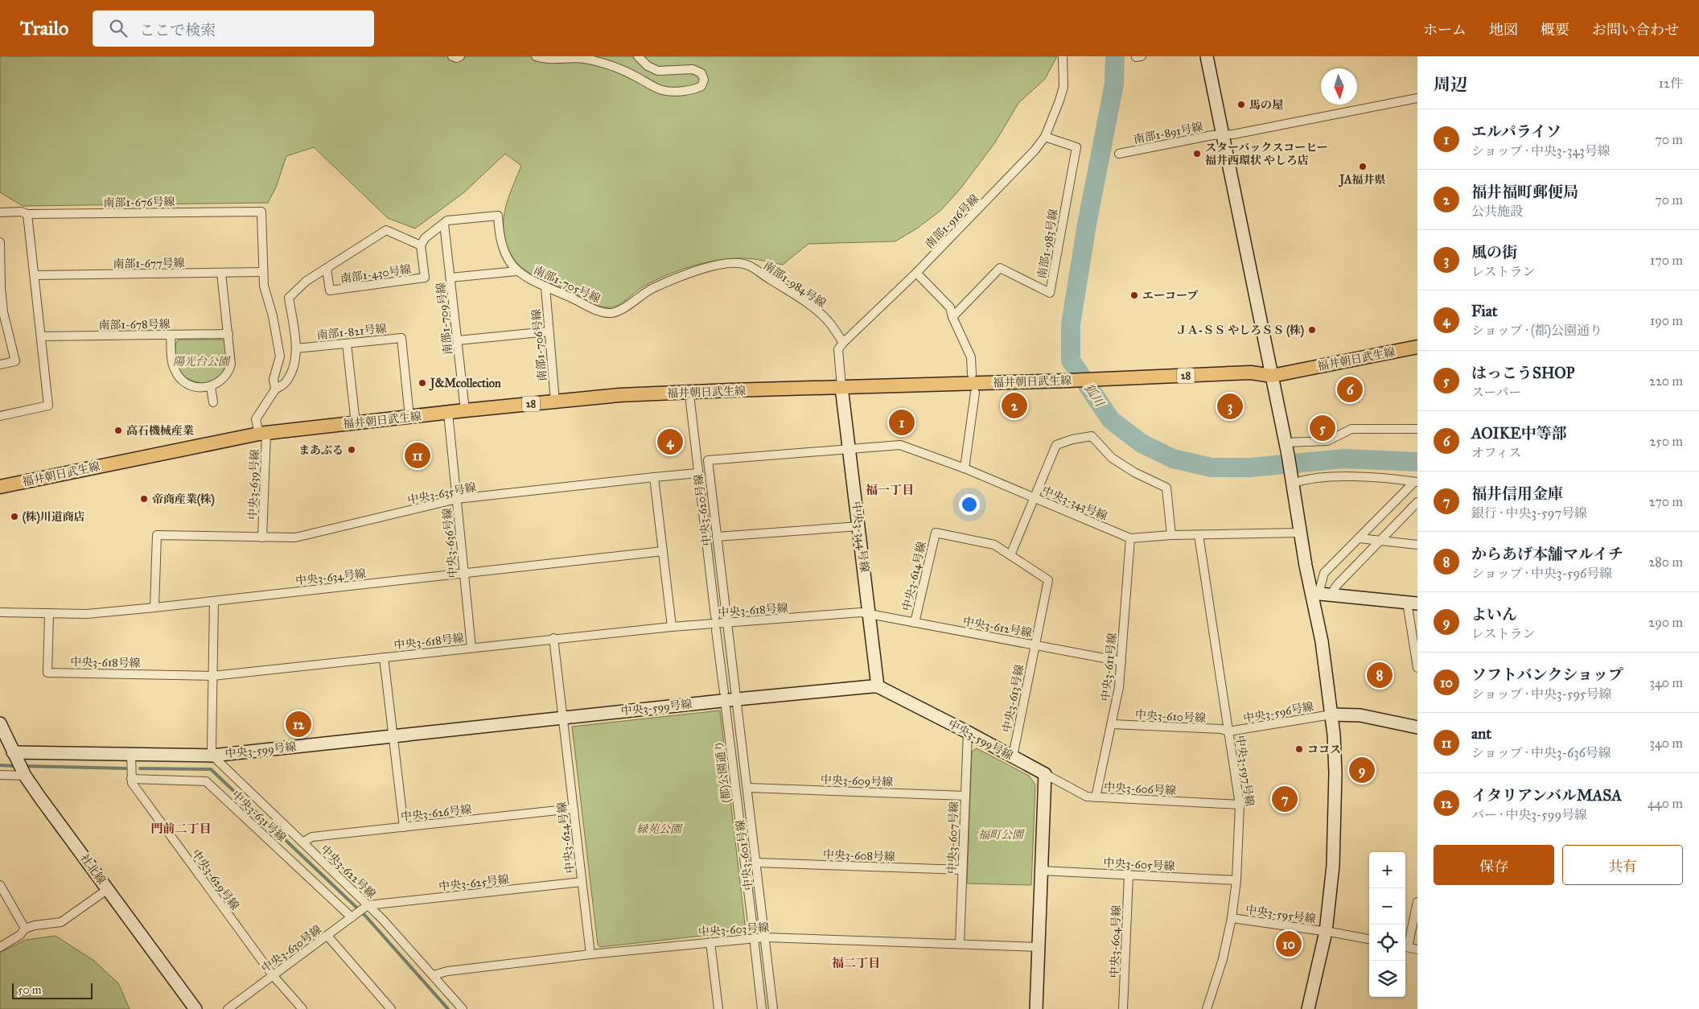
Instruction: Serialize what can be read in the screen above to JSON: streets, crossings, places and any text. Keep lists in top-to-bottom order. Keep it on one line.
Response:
{"streets":{"main road":["福井朝日武生線","28"],"street":["南部1-891号線","南部1-676号線","南部1-916号線","南部1-983号線","南部1-677号線","南部1-430号線","南部1-705号線","南部1-984号線","南部1-709号線","南部1-678号線","南部1-821号線","南部1-706号線","中央3-639号線","中央3-635号線","中央3-343号線","中央3-620号線","中央3-344号線","中央3-636号線","中央3-614号線","中央3-634号線","中央3-618号線","中央3-612号線","中央3-611号線","中央3-613号線","中央3-599号線","中央3-596号線","中央3-610号線","中央3-597号線","(都)公園通り","中央3-609号線","中央3-606号線","中央3-626号線","中央3-631号線","中央3-624号線","中央3-607号線","中央3-601号線","中央3-608号線","中央3-605号線","社北線","中央3-622号線","中央3-629号線","中央3-625号線","中央3-595号線","中央3-603号線","中央3-604号線","中央3-630号線"]},"crossings":[["南部1-676号線","南部1-677号線"],["南部1-676号線","南部1-430号線"],["南部1-916号線","南部1-983号線"],["南部1-916号線","南部1-984号線"],["南部1-430号線","南部1-705号線"],["南部1-430号線","南部1-821号線"],["南部1-705号線","南部1-984号線"],["南部1-705号線","南部1-709号線"],["南部1-705号線","南部1-706号線"],["南部1-709号線","福井朝日武生線"],["南部1-821号線","福井朝日武生線"],["南部1-706号線","福井朝日武生線"],["福井朝日武生線","中央3-639号線"],["福井朝日武生線","中央3-344号線"],["福井朝日武生線","中央3-636号線"],["中央3-639号線","中央3-635号線"],["中央3-635号線","中央3-636号線"],["中央3-635号線","中央3-634号線"],["中央3-343号線","中央3-620号線"],["中央3-343号線","中央3-344号線"],["中央3-343号線","中央3-611号線"],["中央3-343号線","中央3-597号線"],["中央3-620号線","中央3-344号線"],["中央3-620号線","中央3-618号線"],["中央3-620号線","中央3-599号線"],["中央3-620号線","中央3-601号線"],["中央3-344号線","中央3-618号線"],["中央3-344号線","中央3-612号線"],["中央3-344号線","中央3-599号線"],["中央3-636号線","中央3-634号線"],["中央3-636号線","中央3-618号線"],["中央3-614号線","中央3-612号線"],["中央3-614号線","中央3-613号線"],["中央3-634号線","中央3-618号線"],["中央3-618号線","中央3-612号線"],["中央3-618号線","中央3-624号線"],["中央3-612号線","中央3-611号線"],["中央3-612号線","中央3-613号線"],["中央3-611号線","中央3-610号線"],["中央3-611号線","中央3-606号線"],["中央3-613号線","中央3-599号線"],["中央3-599号線","中央3-606号線"],["中央3-599号線","中央3-624号線"],["中央3-599号線","中央3-607号線"],["中央3-599号線","中央3-601号線"],["中央3-599号線","社北線"],["中央3-599号線","中央3-622号線"],["中央3-596号線","中央3-610号線"],["中央3-596号線","中央3-597号線"],["中央3-610号線","中央3-597号線"],["中央3-597号線","中央3-606号線"],["中央3-597号線","中央3-605号線"],["中央3-597号線","中央3-595号線"],["中央3-609号線","中央3-607号線"],["中央3-609号線","中央3-601号線"],["中央3-626号線","中央3-624号線"],["中央3-626号線","中央3-622号線"],["中央3-631号線","中央3-629号線"],["中央3-631号線","中央3-630号線"],["中央3-624号線","中央3-625号線"],["中央3-624号線","中央3-603号線"],["中央3-607号線","中央3-608号線"],["中央3-607号線","中央3-603号線"],["中央3-601号線","中央3-608号線"],["中央3-601号線","中央3-603号線"],["中央3-605号線","中央3-604号線"],["中央3-622号線","中央3-625号線"],["中央3-622号線","中央3-603号線"],["中央3-622号線","中央3-630号線"],["中央3-629号線","中央3-630号線"],["中央3-625号線","中央3-630号線"]],"districts":["福一丁目","門前二丁目","福二丁目"],"water":["狐川"],"parks":["陽光台公園","緑苑公園","福町公園"],"places":["馬の屋","スターバックスコーヒー 福井西環状 やしろ店","JA福井県","エーコープ","ＪＡ-ＳＳ やしろＳＳ (株)","J&Mcollection","高石機械産業","まあぶる","帝商産業(株)","(株)川道商店","ココス"],"scale_bar":"50 m","north":"bottom","page":{"header":"Trailo","search":"ここで検索","nav":["ホーム","地図","概要","お問い合わせ"],"heading":["周辺","12件"],"list":[{"mark":"1","name":"エルパライソ","note":"ショップ · 中央3-343号線","value":"70 m"},{"mark":"2","name":"福井福町郵便局","note":"公共施設","value":"70 m"},{"mark":"3","name":"風の街","note":"レストラン","value":"170 m"},{"mark":"4","name":"Fiat","note":"ショップ · (都)公園通り","value":"190 m"},{"mark":"5","name":"はっこうSHOP","note":"スーパー","value":"220 m"},{"mark":"6","name":"AOIKE中等部","note":"オフィス","value":"250 m"},{"mark":"7","name":"福井信用金庫","note":"銀行 · 中央3-597号線","value":"270 m"},{"mark":"8","name":"からあげ本舗マルイチ","note":"ショップ · 中央3-596号線","value":"280 m"},{"mark":"9","name":"よいん","note":"レストラン","value":"290 m"},{"mark":"10","name":"ソフトバンクショップ","note":"ショップ · 中央3-595号線","value":"340 m"},{"mark":"11","name":"ant","note":"ショップ · 中央3-636号線","value":"340 m"},{"mark":"12","name":"イタリアンバルMASA","note":"バー · 中央3-599号線","value":"440 m"}],"pins":["6","2","3","1","5","4","11","8","12","9","7","10"],"buttons":["保存","共有"],"map_buttons":["+","−"],"scale":"50 m"}}
